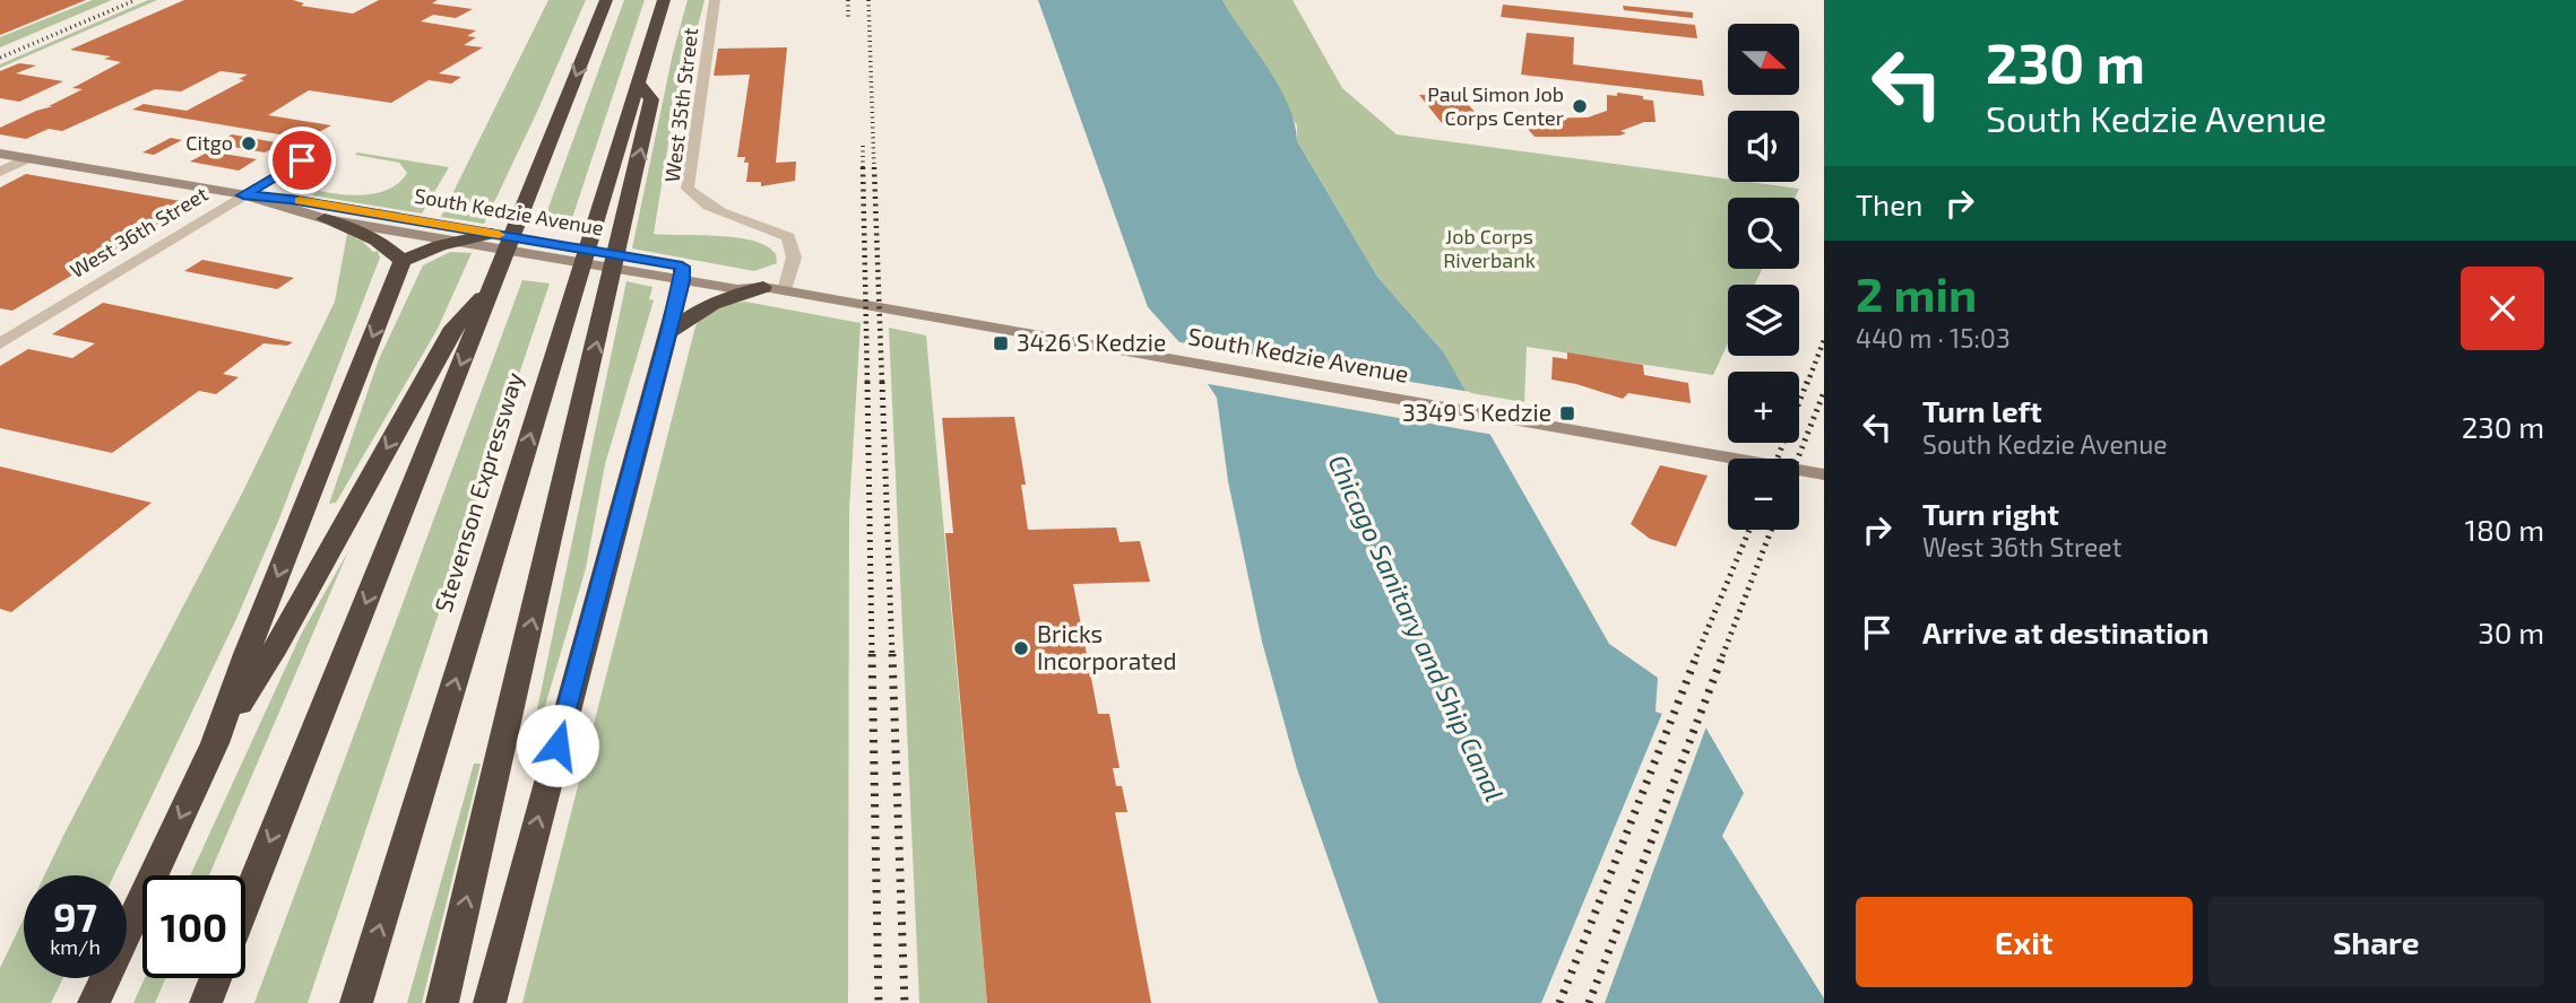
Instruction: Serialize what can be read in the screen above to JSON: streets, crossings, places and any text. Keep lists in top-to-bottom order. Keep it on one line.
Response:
{"streets":{"highway":["Stevenson Expressway"],"main road":["South Kedzie Avenue"],"street":["West 35th Street","West 36th Street"]},"crossings":[["West 35th Street","South Kedzie Avenue"],["South Kedzie Avenue","West 36th Street"]],"water":["Chicago Sanitary and Ship Canal"],"parks":["Job Corps Riverbank"],"places":{"other":["Paul Simon Job Corps Center","Citgo","Bricks Incorporated"],"transit":["3426 S Kedzie","3349 S Kedzie"]},"north":"right","page":{"turn":["230 m","South Kedzie Avenue"],"map_buttons":["+","−"],"then":"Then","heading":["2 min","440 m · 15:03"],"list":[{"name":"Turn left","note":"South Kedzie Avenue","value":"230 m"},{"name":"Turn right","note":"West 36th Street","value":"180 m"},{"name":"Arrive at destination","value":"30 m"}],"speed":"97 km/h","limit":"100","buttons":["Exit","Share"]}}
